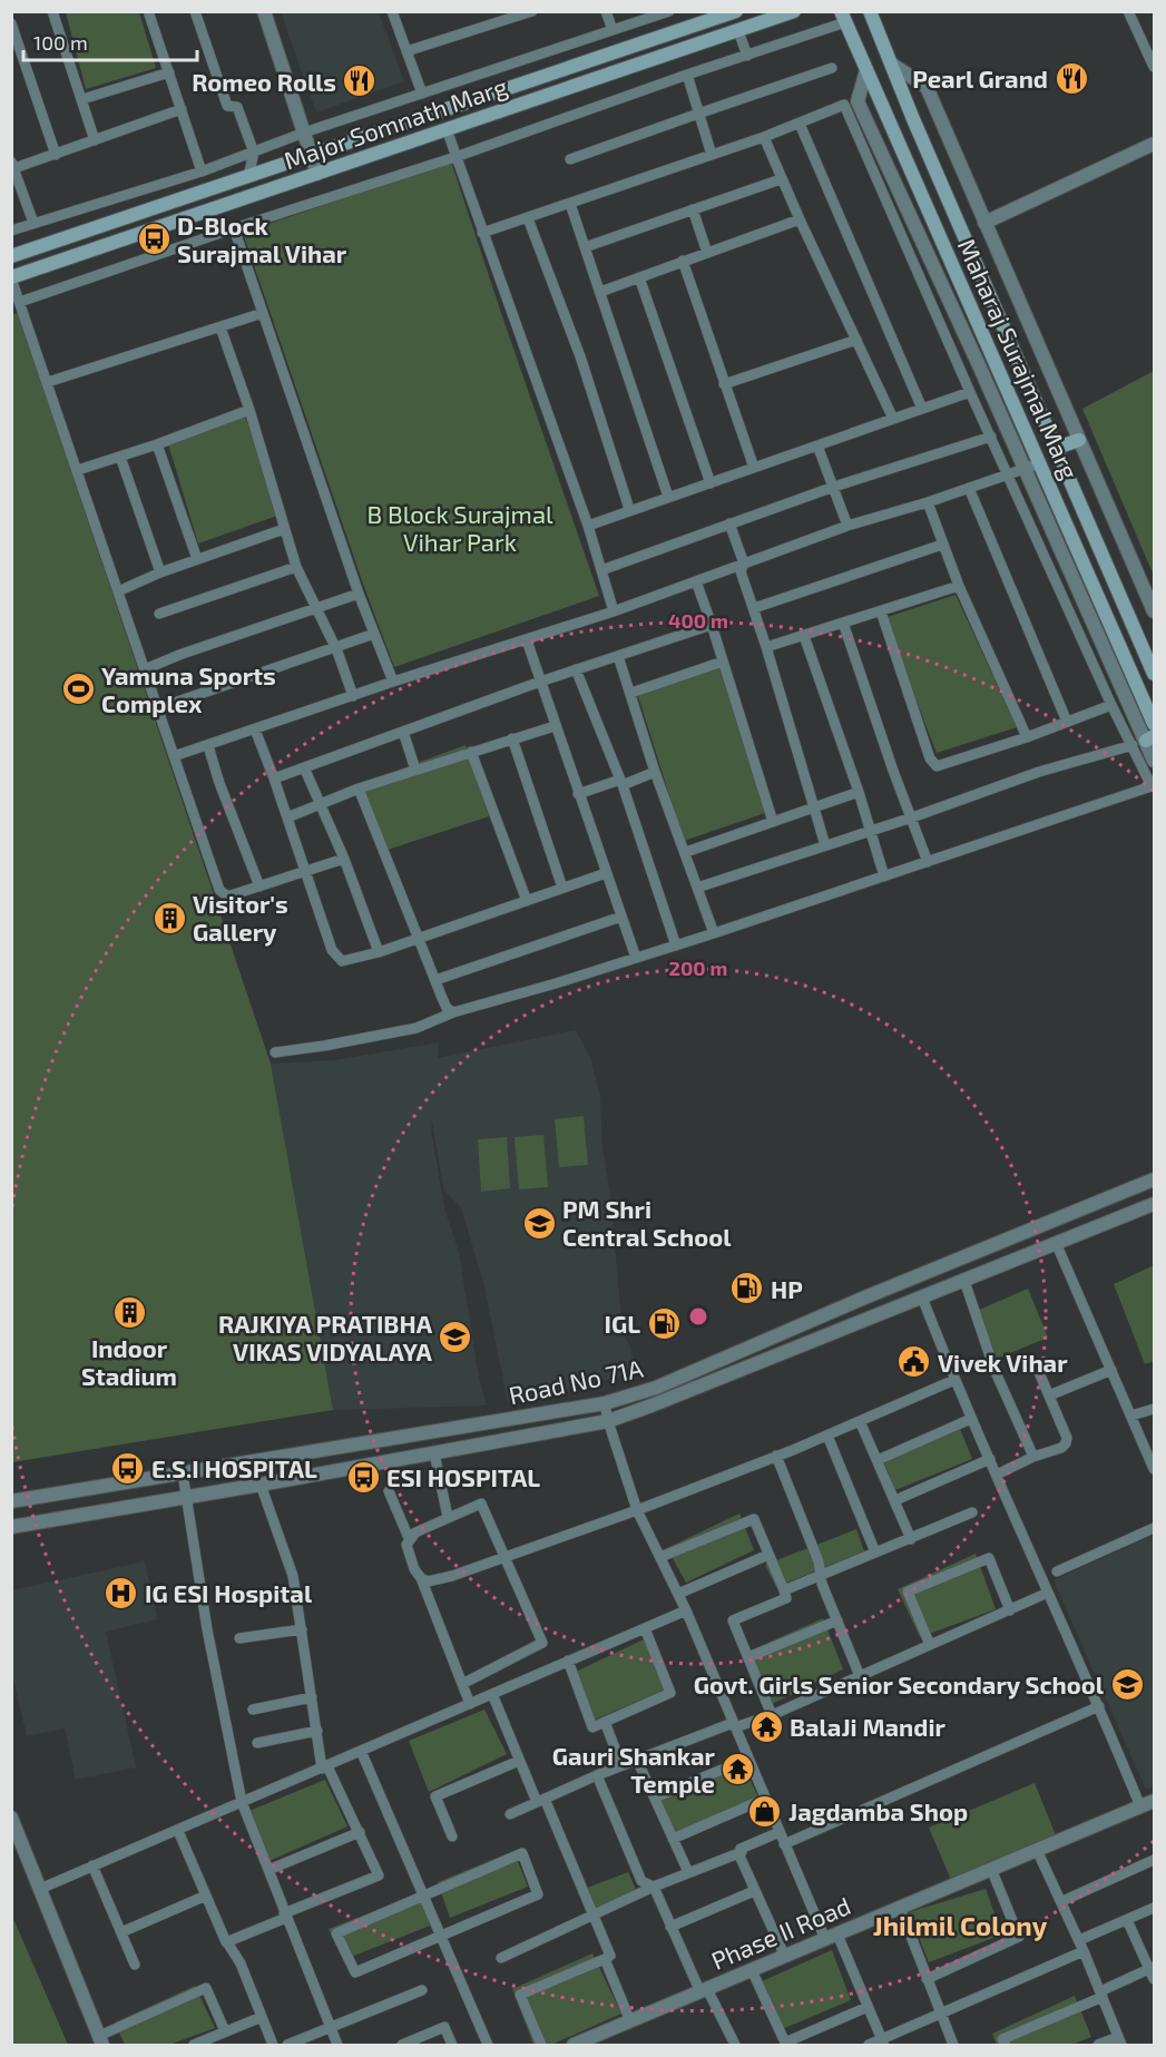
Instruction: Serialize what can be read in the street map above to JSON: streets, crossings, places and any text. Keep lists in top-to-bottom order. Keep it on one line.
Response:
{"streets":{"main road":["Major Somnath Marg","Maharaj Surajmal Marg"],"street":["Road No 71A","Phase II Road"]},"districts":["Jhilmil Colony"],"parks":["B Block Surajmal Vihar Park"],"places":{"restaurant":["Pearl Grand","Romeo Rolls"],"bus stop":["D-Block Surajmal Vihar","E.S.I HOSPITAL","ESI HOSPITAL"],"sports":["Yamuna Sports Complex"],"building":["Visitor's Gallery","Indoor Stadium"],"school or university":["PM Shri Central School","RAJKIYA PRATIBHA VIKAS VIDYALAYA","Govt. Girls Senior Secondary School"],"fuel station":["HP","IGL"],"public building":["Vivek Vihar"],"hospital":["IG ESI Hospital"],"temple":["BalaJi Mandir","Gauri Shankar Temple"],"shop":["Jagdamba Shop"]},"scale_bar":"100 m","rings":["400 m","200 m"]}
